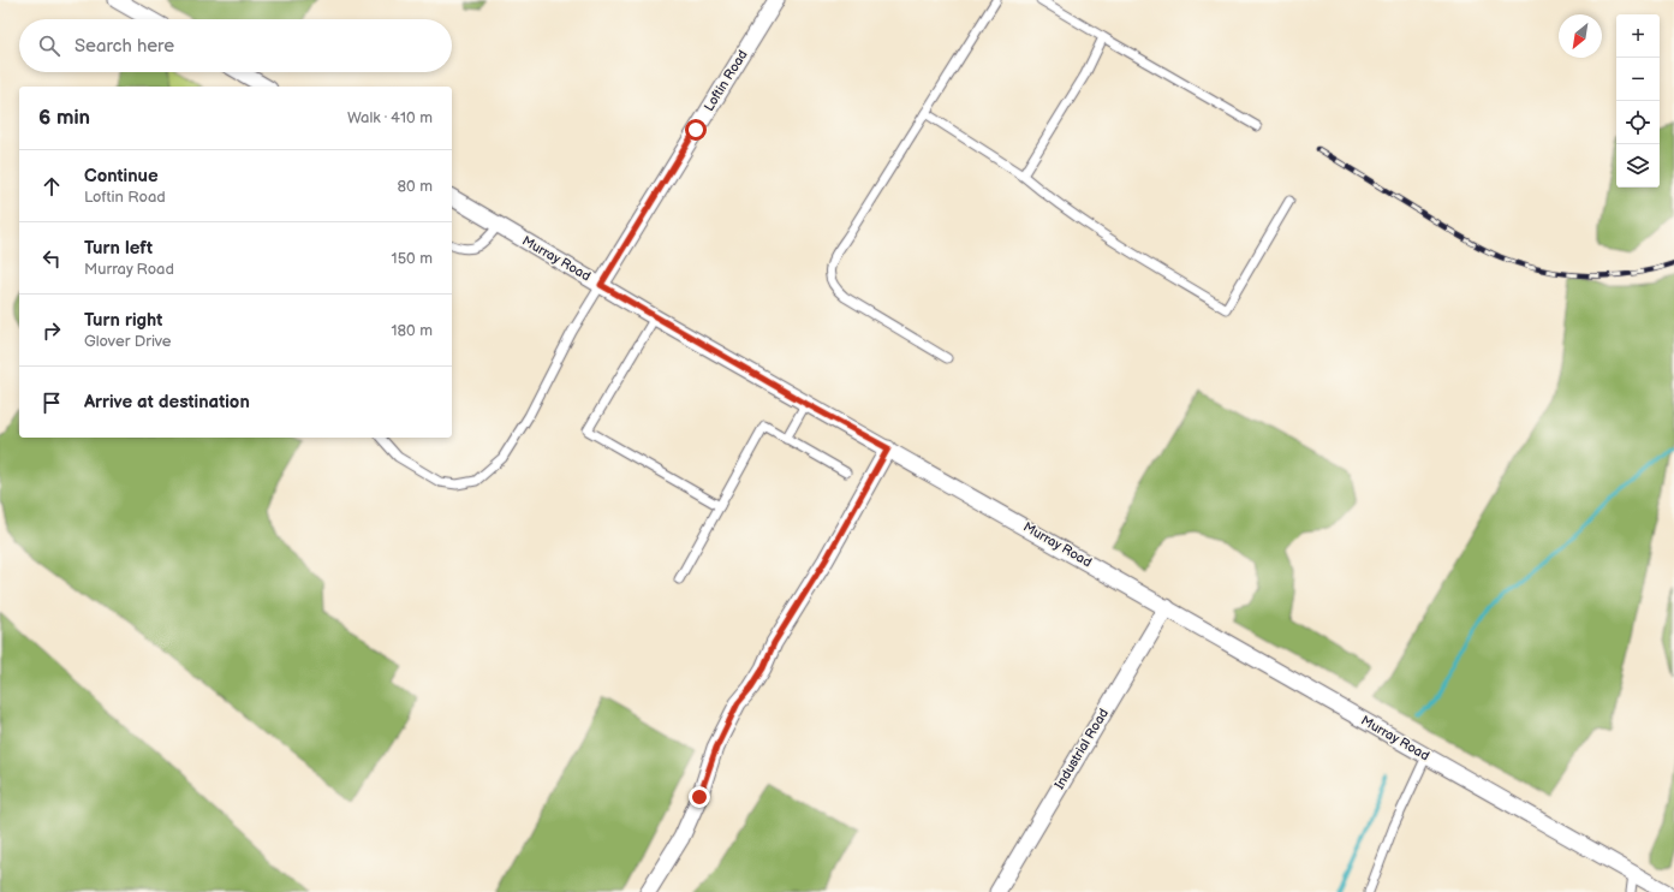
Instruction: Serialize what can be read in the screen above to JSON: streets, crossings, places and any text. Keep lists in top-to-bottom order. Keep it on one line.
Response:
{"streets":{"street":["Loftin Road","Murray Road","Industrial Road"]},"crossings":[["Loftin Road","Murray Road"],["Murray Road","Industrial Road"]],"north":"bottom left","page":{"map_buttons":["+","−"],"search":"Search here","heading":["6 min","Walk · 410 m"],"list":[["Continue","Loftin Road","80 m"],["Turn left","Murray Road","150 m"],["Turn right","Glover Drive","180 m"],"Arrive at destination"]}}
